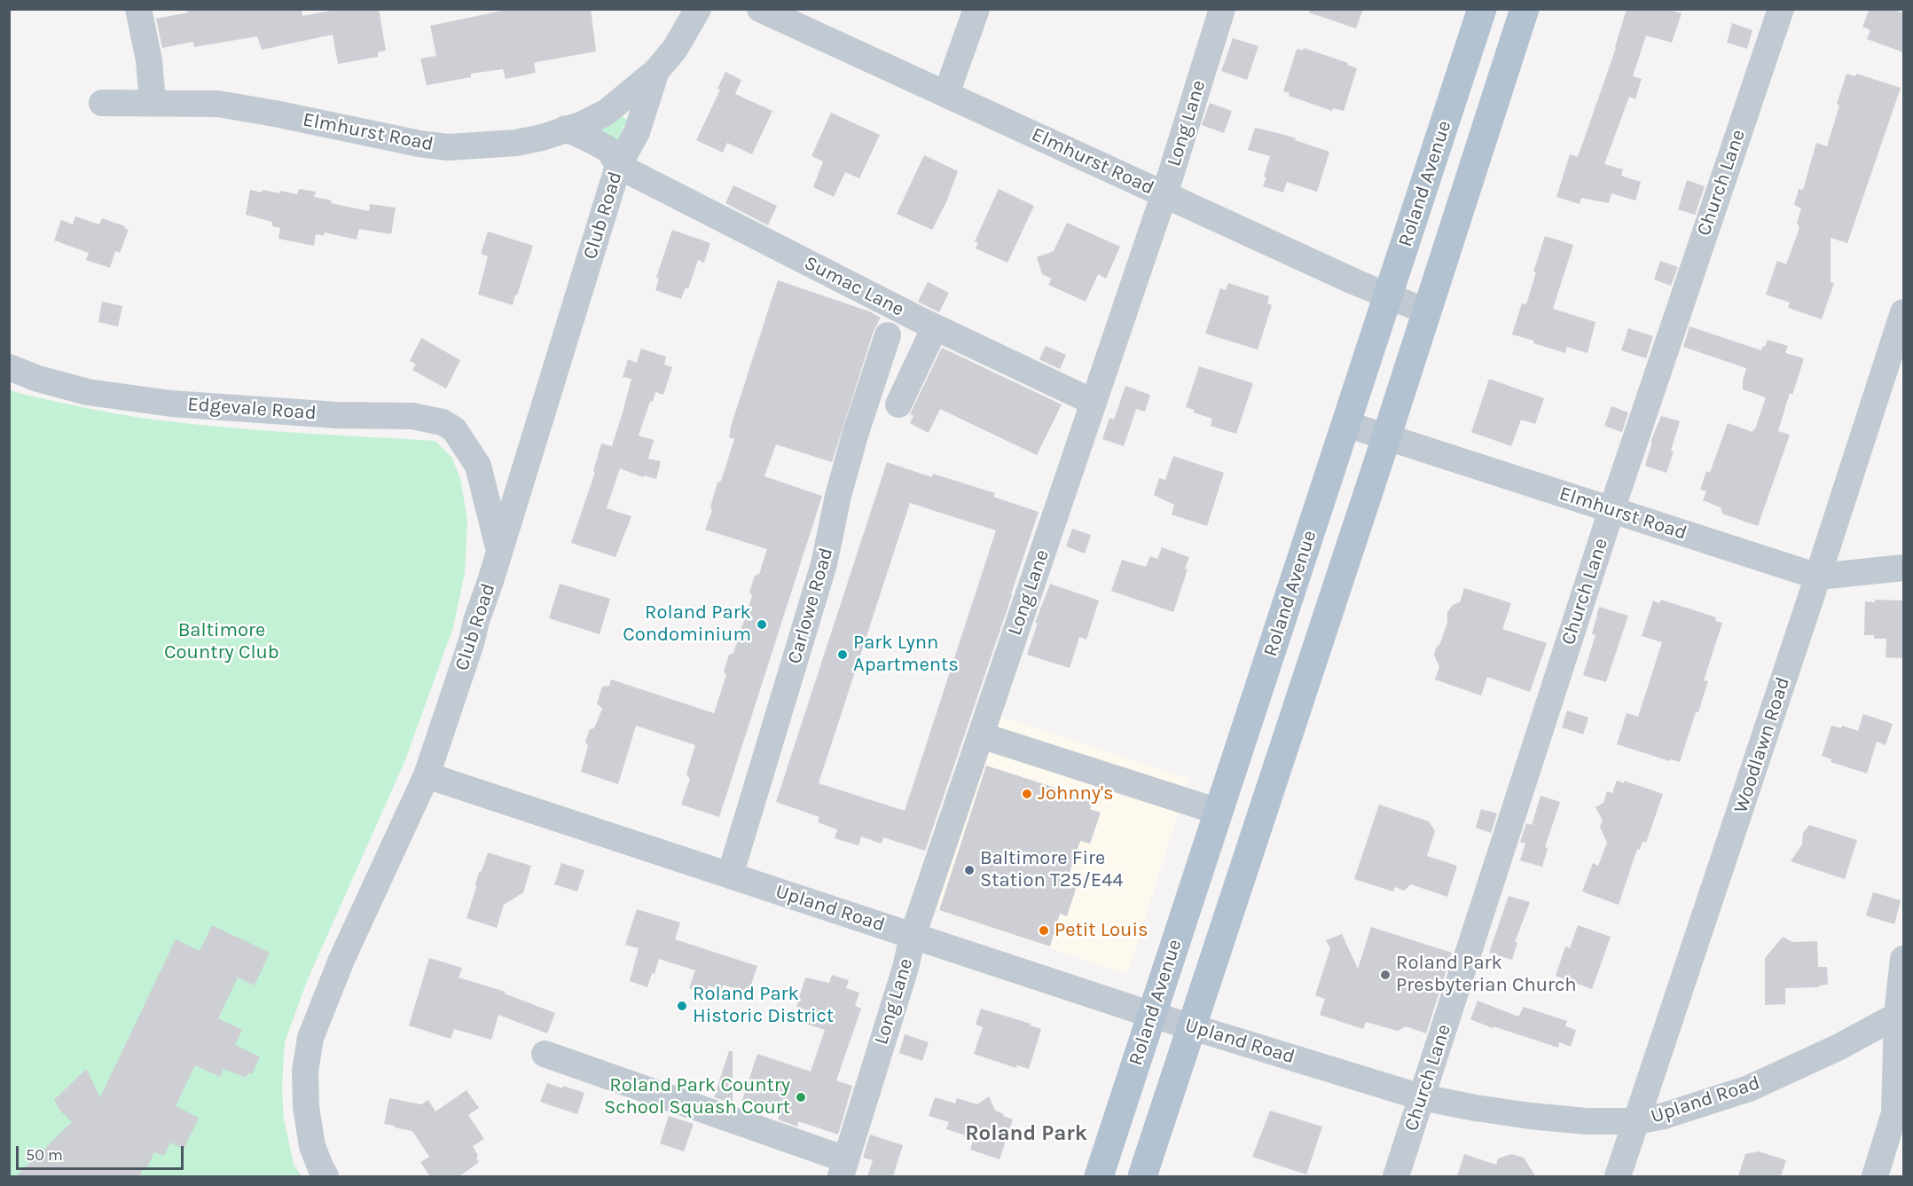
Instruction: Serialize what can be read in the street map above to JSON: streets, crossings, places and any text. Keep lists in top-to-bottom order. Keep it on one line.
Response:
{"streets":{"main road":["Roland Avenue"],"street":["Long Lane","Elmhurst Road","Church Lane","Club Road","Sumac Lane","Edgevale Road","Carlowe Road","Woodlawn Road","Upland Road"]},"crossings":[["Long Lane","Elmhurst Road"],["Long Lane","Sumac Lane"],["Long Lane","Upland Road"],["Elmhurst Road","Church Lane"],["Elmhurst Road","Roland Avenue"],["Elmhurst Road","Club Road"],["Elmhurst Road","Woodlawn Road"],["Church Lane","Upland Road"],["Roland Avenue","Upland Road"],["Club Road","Sumac Lane"],["Club Road","Edgevale Road"],["Club Road","Upland Road"],["Carlowe Road","Upland Road"],["Woodlawn Road","Upland Road"]],"districts":["Roland Park"],"parks":["Baltimore Country Club"],"places":["Roland Park Condominium","Park Lynn Apartments","Johnny's","Baltimore Fire Station T25/E44","Petit Louis","Roland Park Presbyterian Church","Roland Park Historic District","Roland Park Country School Squash Court"],"scale_bar":"50 m"}
